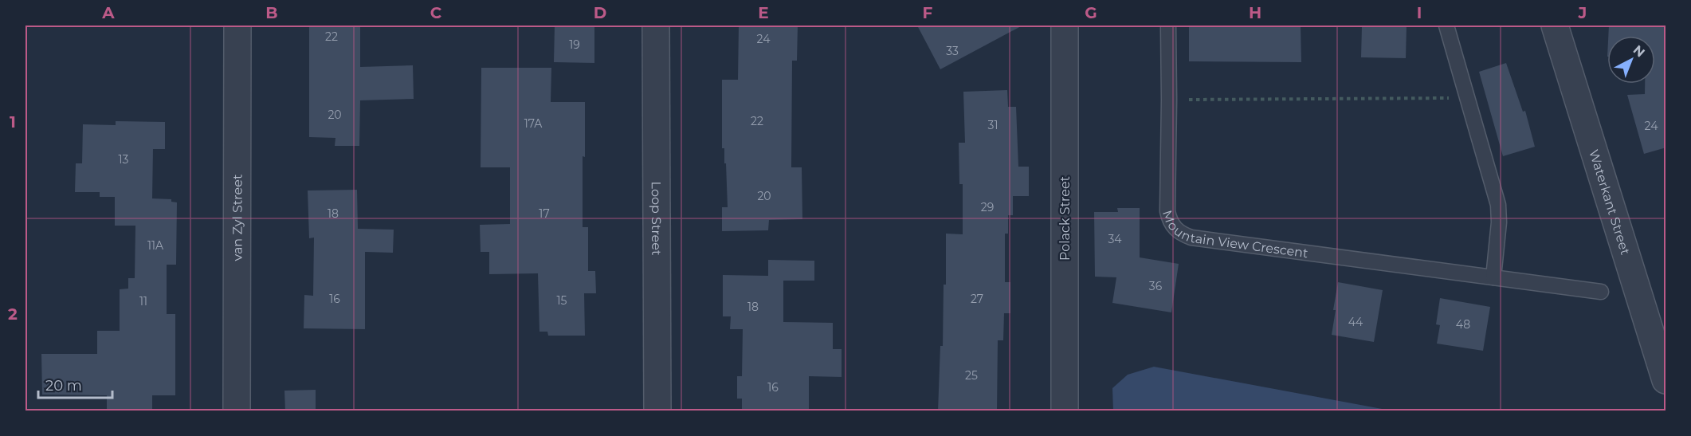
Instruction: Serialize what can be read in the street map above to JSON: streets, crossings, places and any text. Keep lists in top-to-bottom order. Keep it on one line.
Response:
{"streets":{"street":["Waterkant Street","van Zyl Street","Loop Street","Polack Street"],"lane":["Mountain View Crescent"]},"house_numbers":["22","24","19","33","20","22","17A","31","24","13","20","29","18","17","34","11A","36","16","27","15","11","18","44","48","25","16"],"scale_bar":"20 m","north":"top right","grid":{"columns":["A","B","C","D","E","F","G","H","I","J"],"rows":["1","2"]}}
